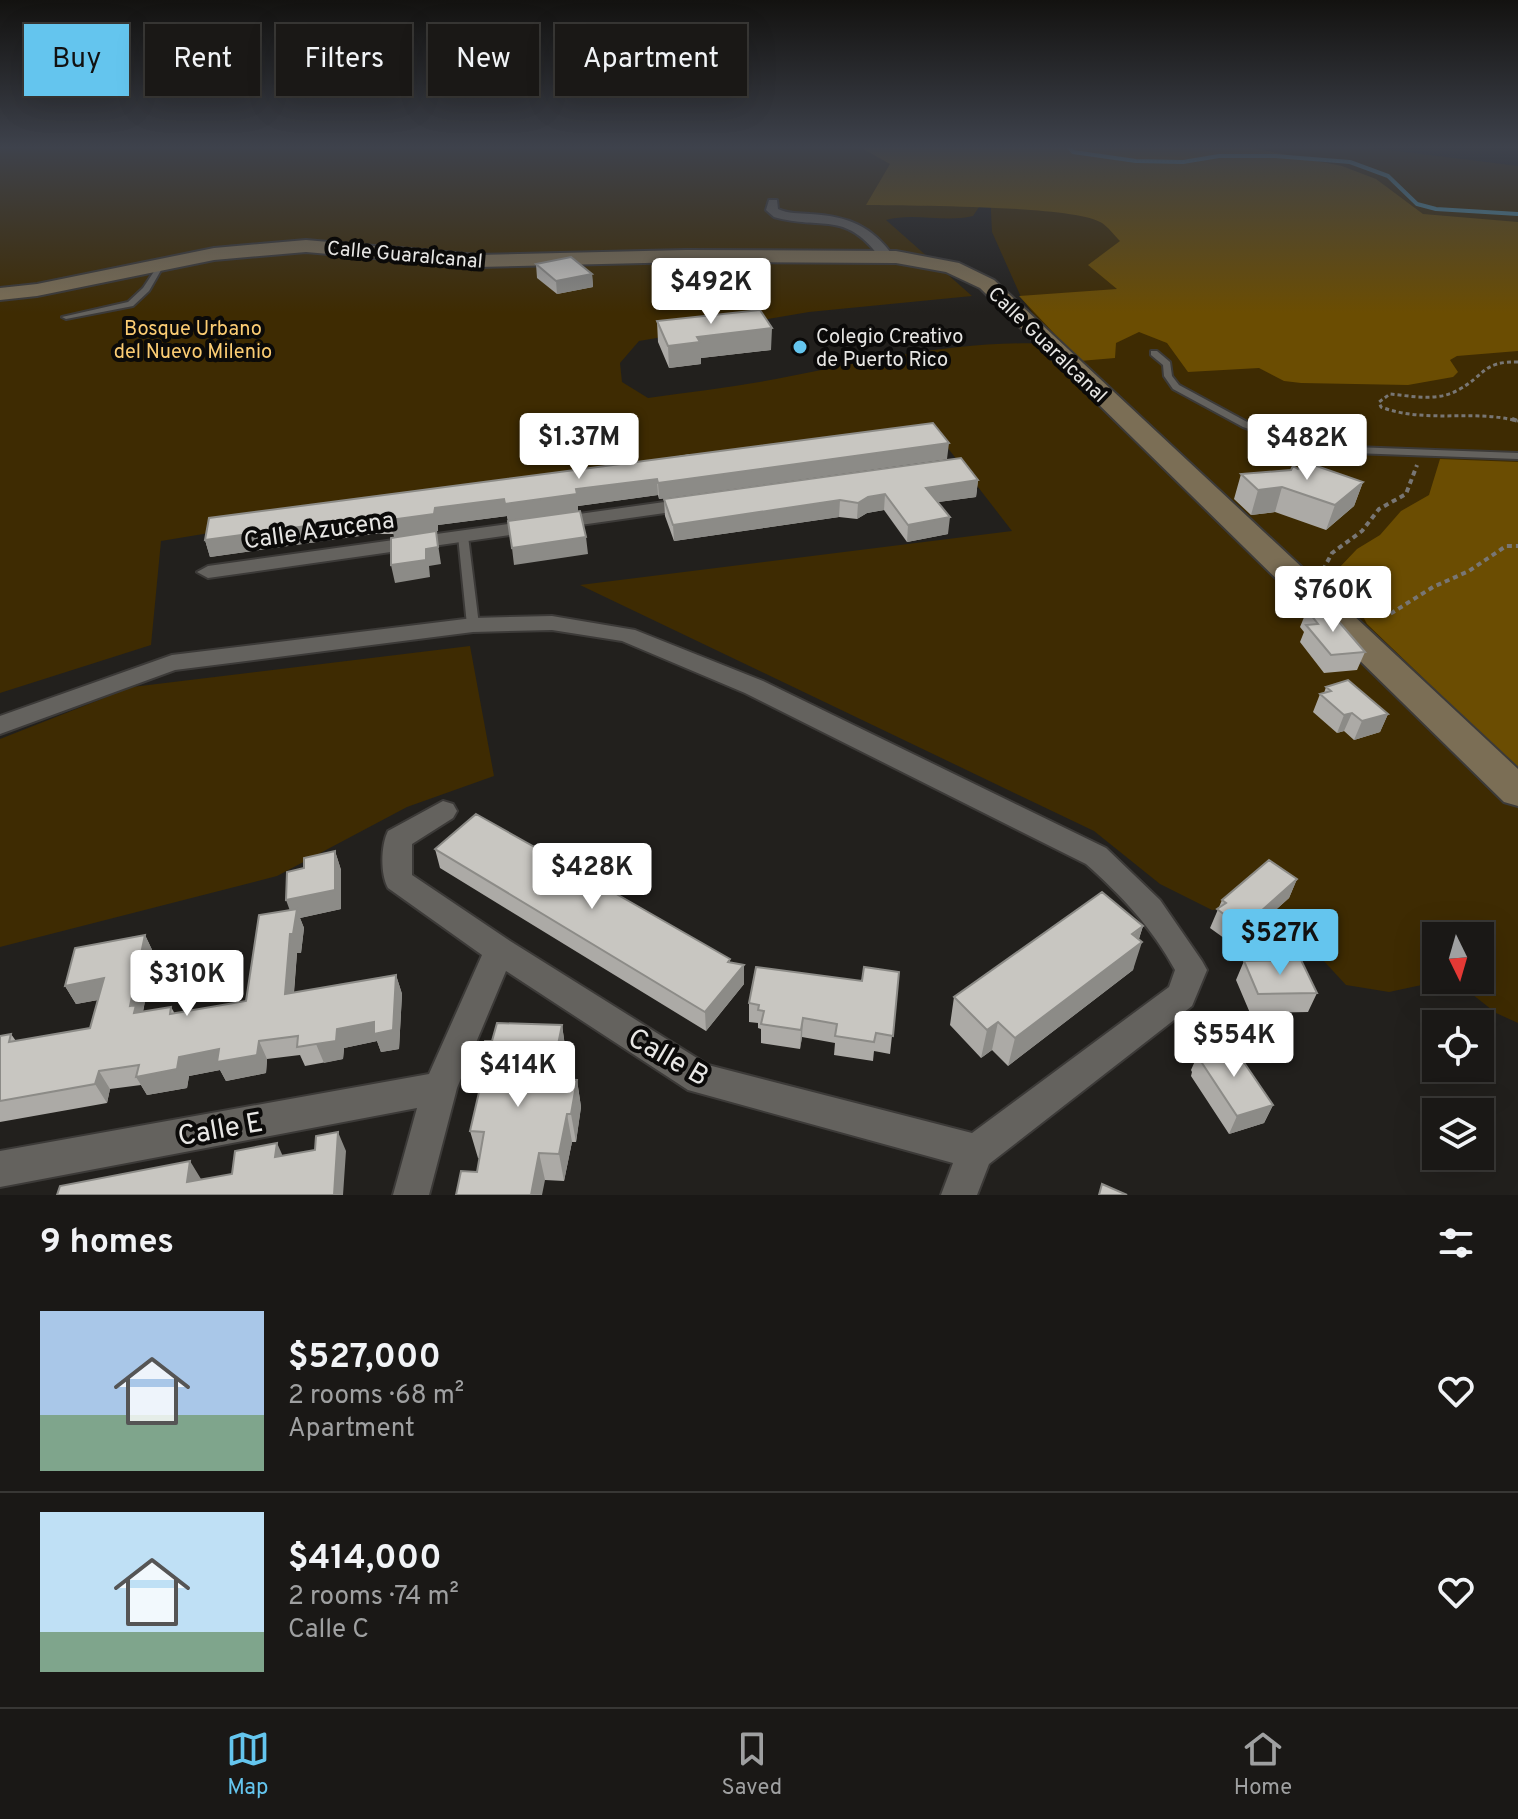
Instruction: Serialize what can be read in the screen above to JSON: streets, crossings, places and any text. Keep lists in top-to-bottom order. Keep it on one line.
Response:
{"streets":{"street":["Calle Guaralcanal","Calle Azucena","Calle B","Calle E"]},"parks":["Bosque Urbano del Nuevo Milenio"],"places":["Colegio Creativo de Puerto Rico"],"north":"bottom","page":{"chip":["Buy","Rent","Filters","New","Apartment"],"price":["$492K","$1.37M","$482K","$760K","$428K","$527K","$310K","$554K","$414K"],"heading":"9 homes","list":[{"name":"$527,000","note":"2 rooms · 68 m² · Apartment"},{"name":"$414,000","note":"2 rooms · 74 m² · Calle C"}],"tabs":["Map","Saved","Home"]}}
